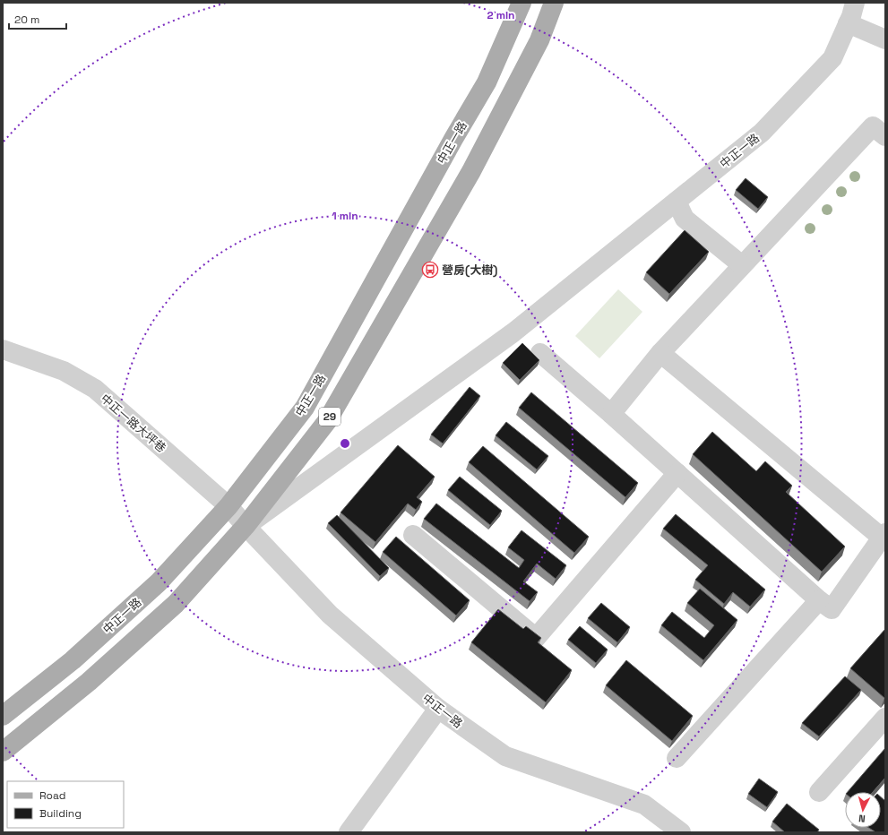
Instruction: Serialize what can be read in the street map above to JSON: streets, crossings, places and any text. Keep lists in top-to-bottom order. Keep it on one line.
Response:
{"streets":{"main road":["中正一路","29"],"street":["中正一路大坪巷"]},"crossings":[["中正一路","中正一路大坪巷"]],"places":{"bus stop":["營房(大樹)"]},"legend":["Road","Building"],"scale_bar":"20 m","north":"bottom","rings":["2 min","1 min"]}
